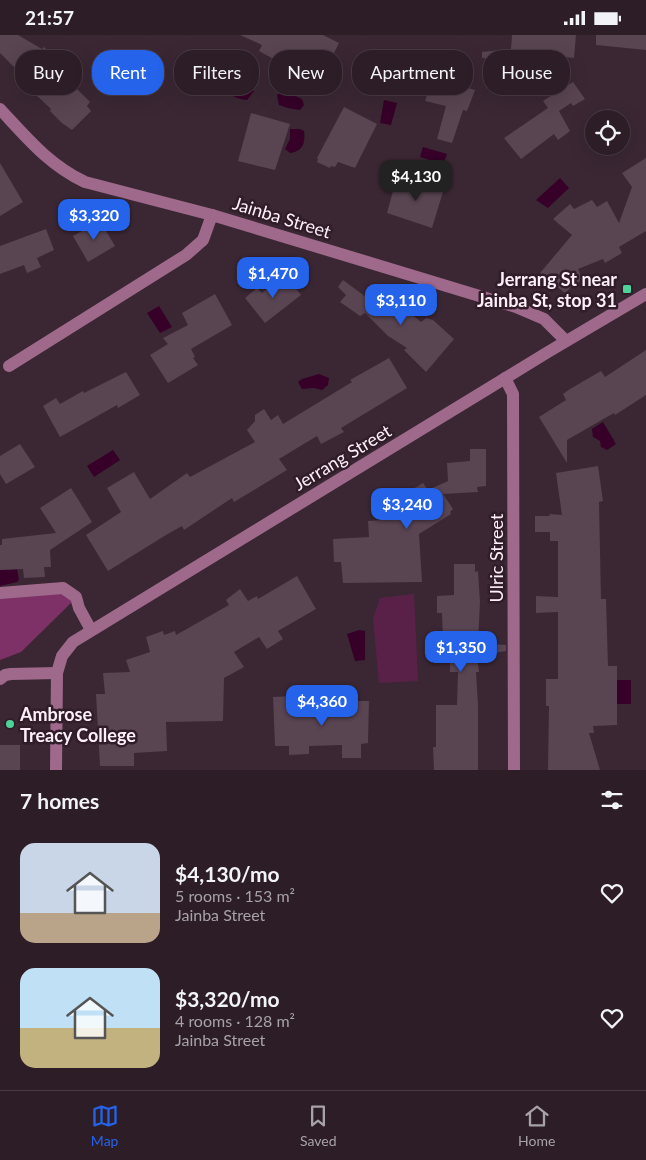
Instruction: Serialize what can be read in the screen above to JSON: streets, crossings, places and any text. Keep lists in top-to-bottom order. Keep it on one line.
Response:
{"streets":{"street":["Jainba Street","Jerrang Street","Ulric Street"]},"crossings":[["Jainba Street","Jerrang Street"],["Jerrang Street","Ulric Street"]],"places":{"transit":["Jerrang St near Jainba St, stop 31"],"other":["Ambrose Treacy College"]},"page":{"status":"21:57","chip":["Buy","Rent","Filters","New","Apartment","House"],"price":["$4,130","$3,320","$1,470","$3,110","$3,240","$1,350","$4,360"],"heading":"7 homes","list":[{"name":"$4,130/mo","note":"5 rooms · 153 m² · Jainba Street"},{"name":"$3,320/mo","note":"4 rooms · 128 m² · Jainba Street"}],"tabs":["Map","Saved","Home"]}}
